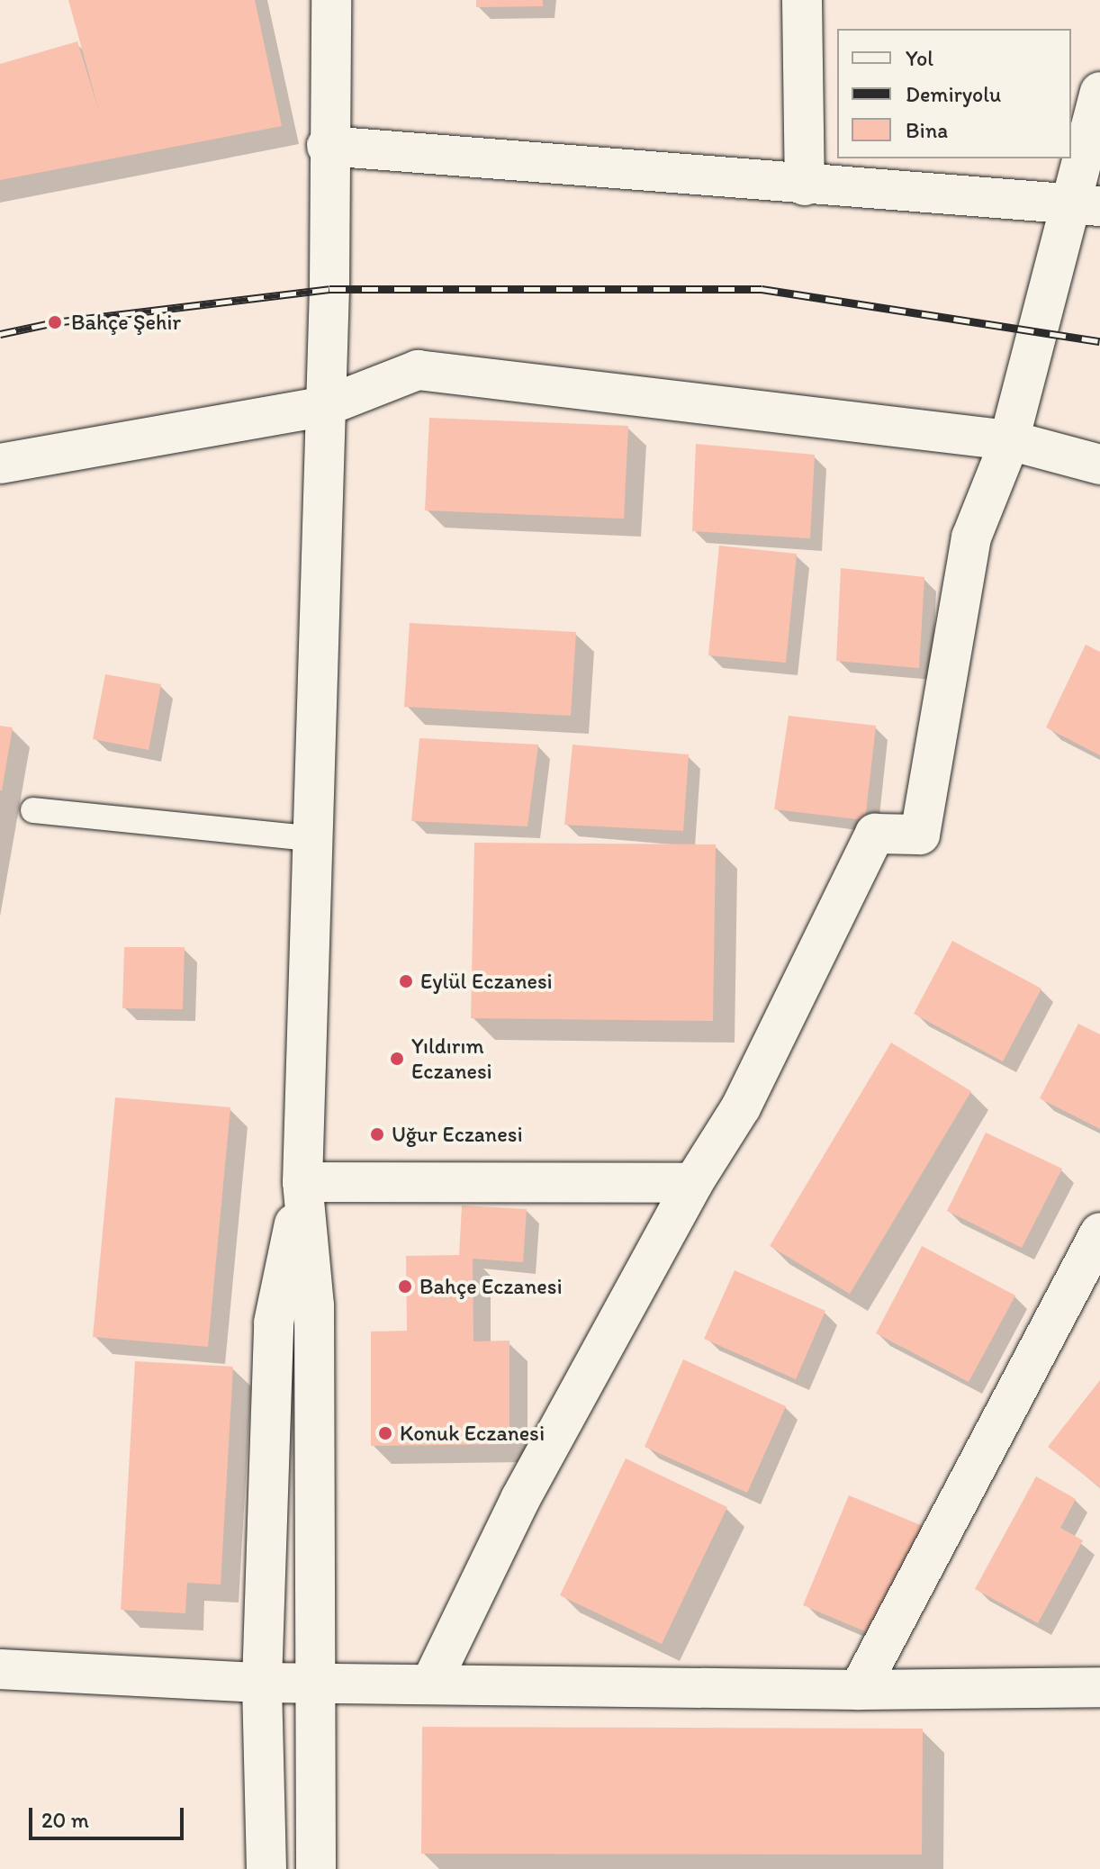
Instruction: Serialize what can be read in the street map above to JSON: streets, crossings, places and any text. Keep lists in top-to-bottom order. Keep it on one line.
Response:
{"places":["Bahçe Şehir","Eylül Eczanesi","Yıldırım Eczanesi","Uğur Eczanesi","Bahçe Eczanesi","Konuk Eczanesi"],"legend":["Yol","Demiryolu","Bina"],"scale_bar":"20 m"}
